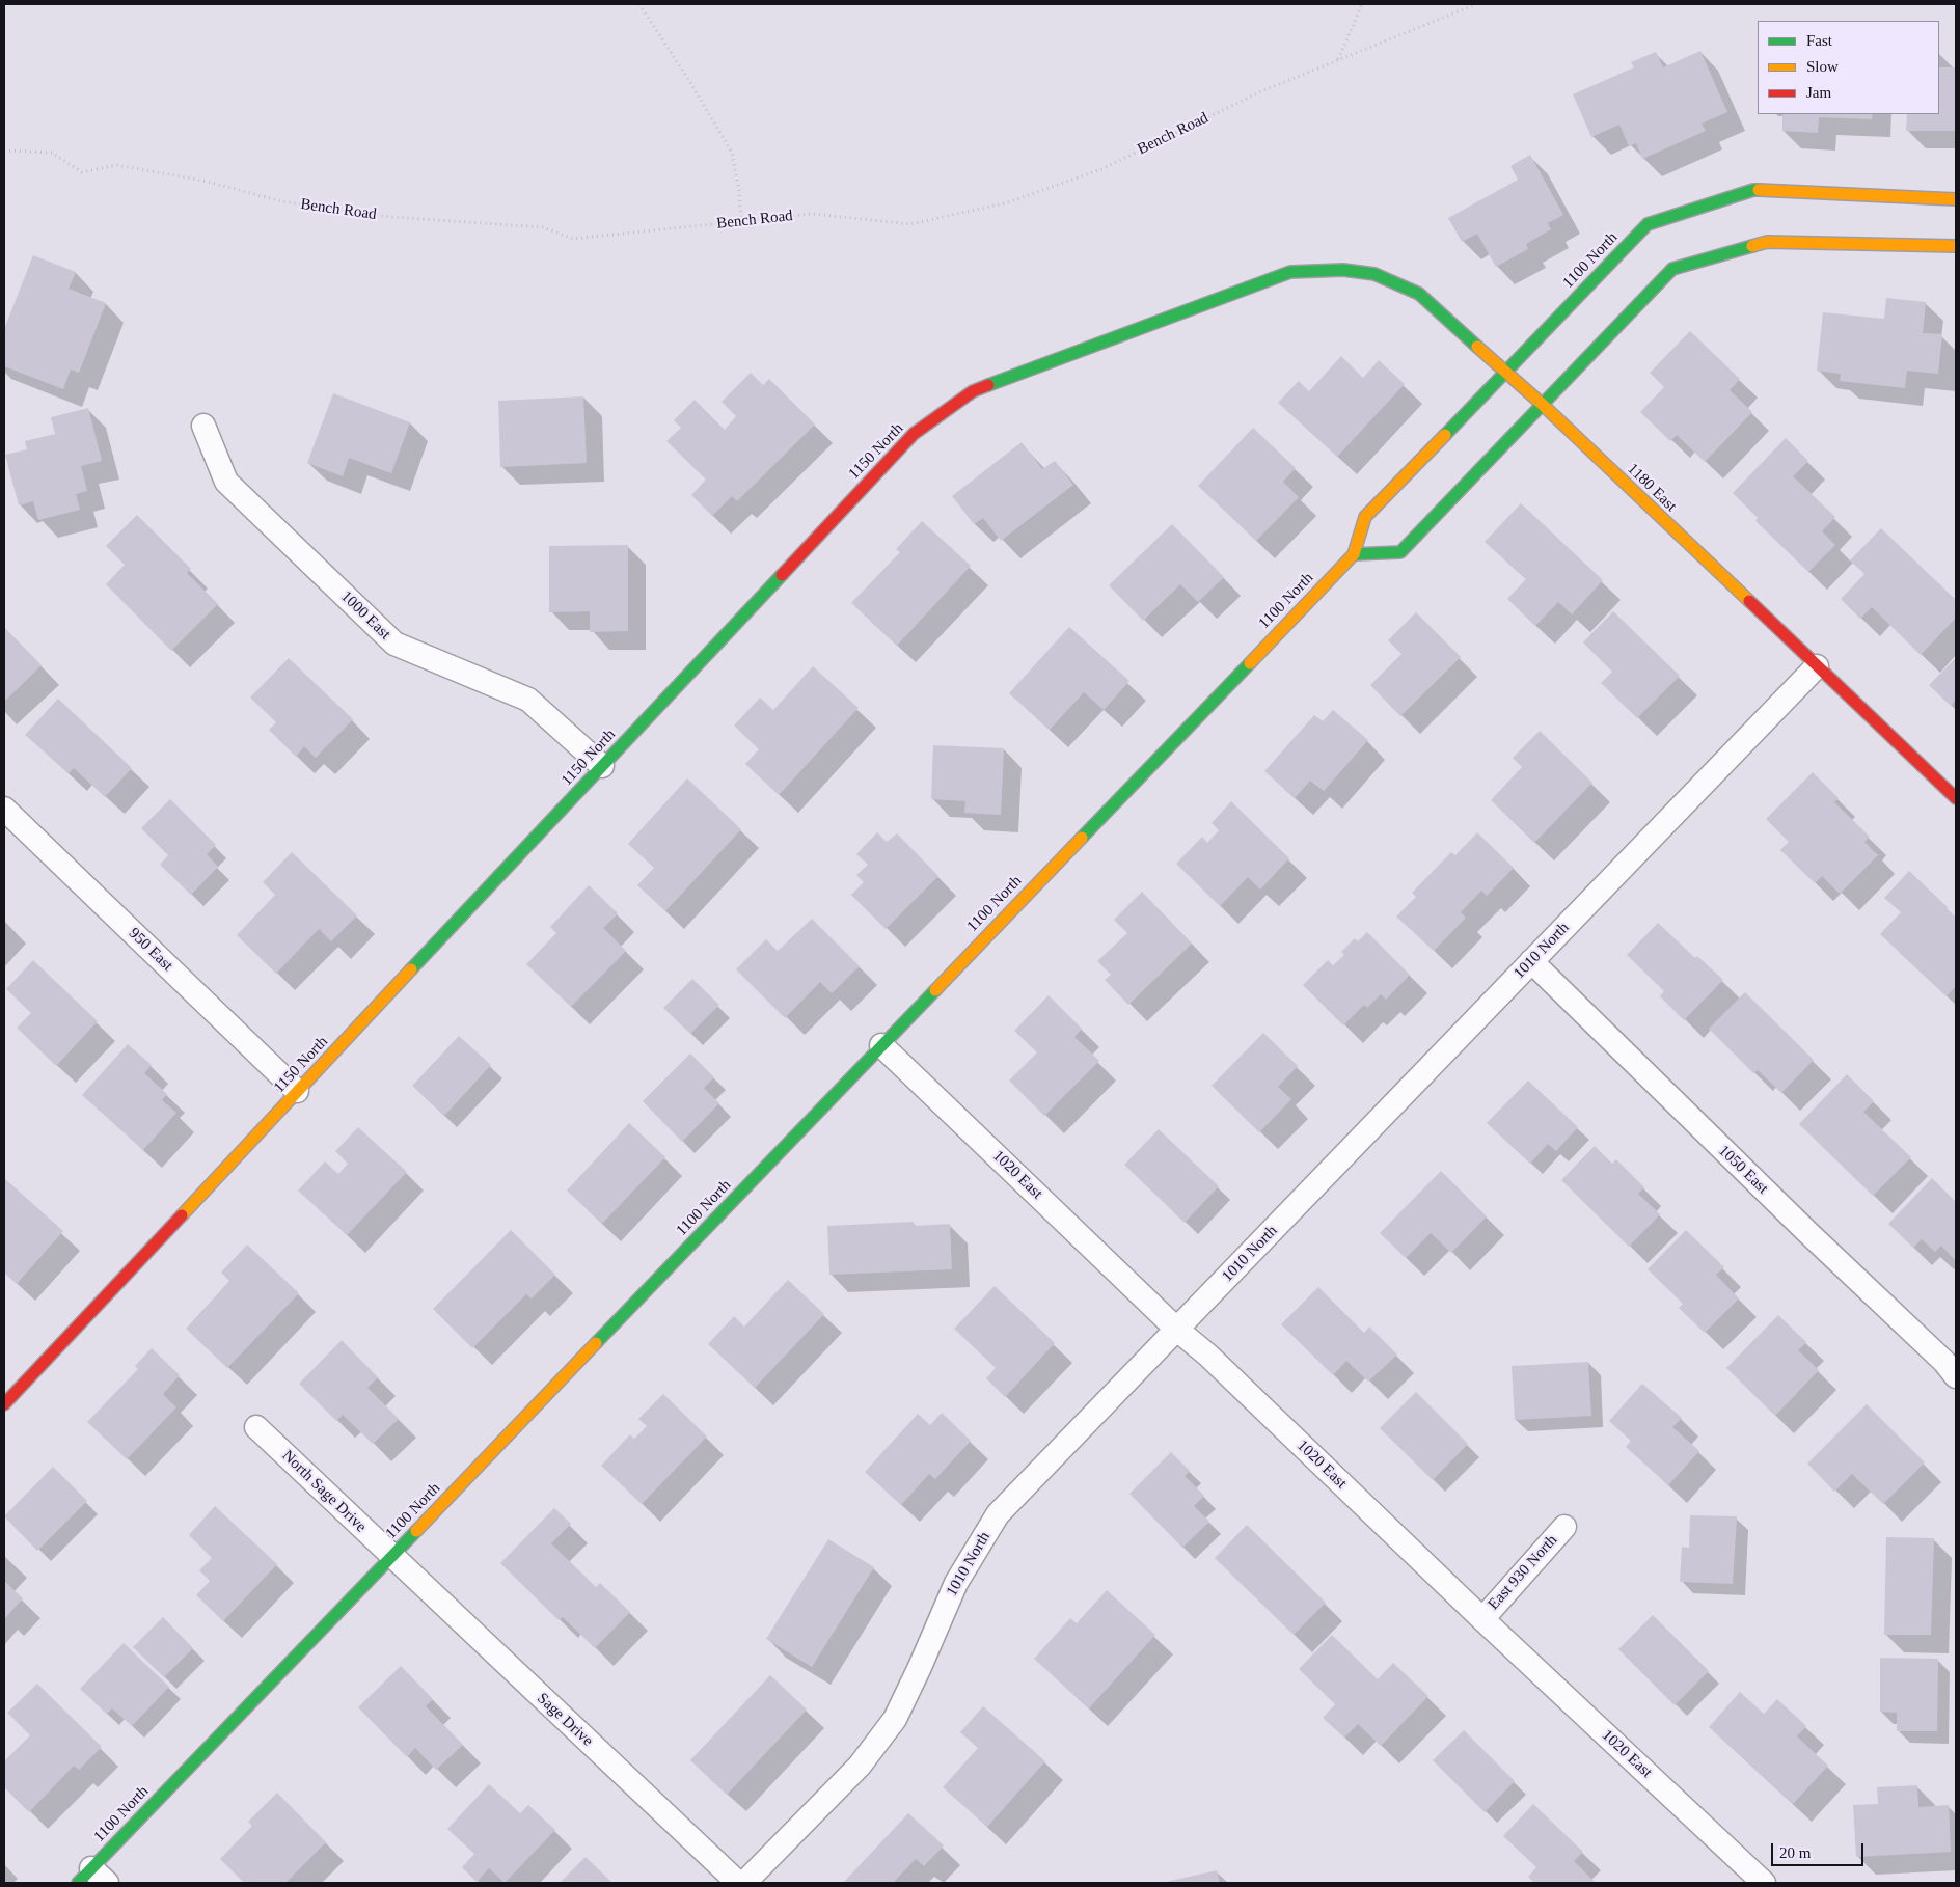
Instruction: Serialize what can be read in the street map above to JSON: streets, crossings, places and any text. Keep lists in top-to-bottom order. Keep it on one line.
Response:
{"streets":{"street":["1100 North","1150 North","1180 East","1000 East","950 East","1010 North","1050 East","1020 East","North Sage Drive","East 930 North","Sage Drive"],"path":["Bench Road"]},"crossings":[["1100 North","1180 East"],["1100 North","1020 East"],["1100 North","North Sage Drive"],["1100 North","Sage Drive"],["1150 North","1180 East"],["1150 North","1000 East"],["1150 North","950 East"],["1180 East","1010 North"],["1010 North","1050 East"],["1010 North","1020 East"],["1020 East","East 930 North"],["North Sage Drive","Sage Drive"]],"legend":["Fast","Slow","Jam"],"scale_bar":"20 m"}
